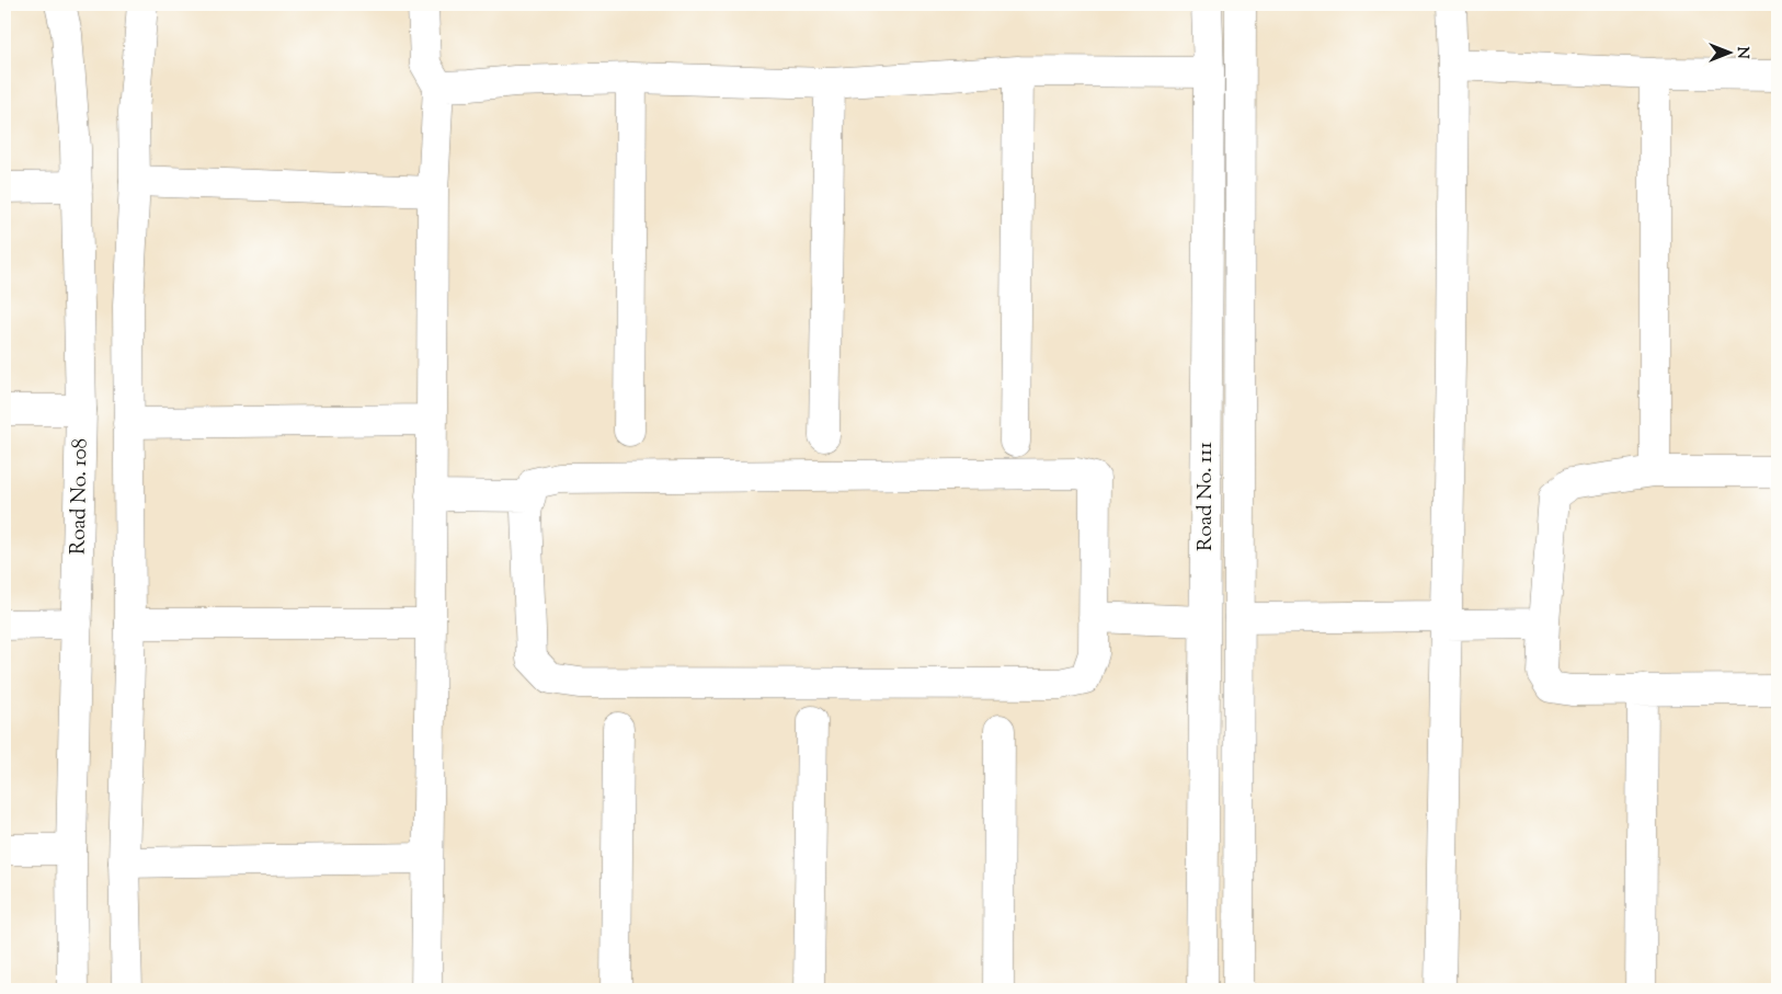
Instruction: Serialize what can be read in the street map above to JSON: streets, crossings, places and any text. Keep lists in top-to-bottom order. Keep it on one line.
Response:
{"streets":{"street":["Road No. 108","Road No. 111"]},"north":"right"}
